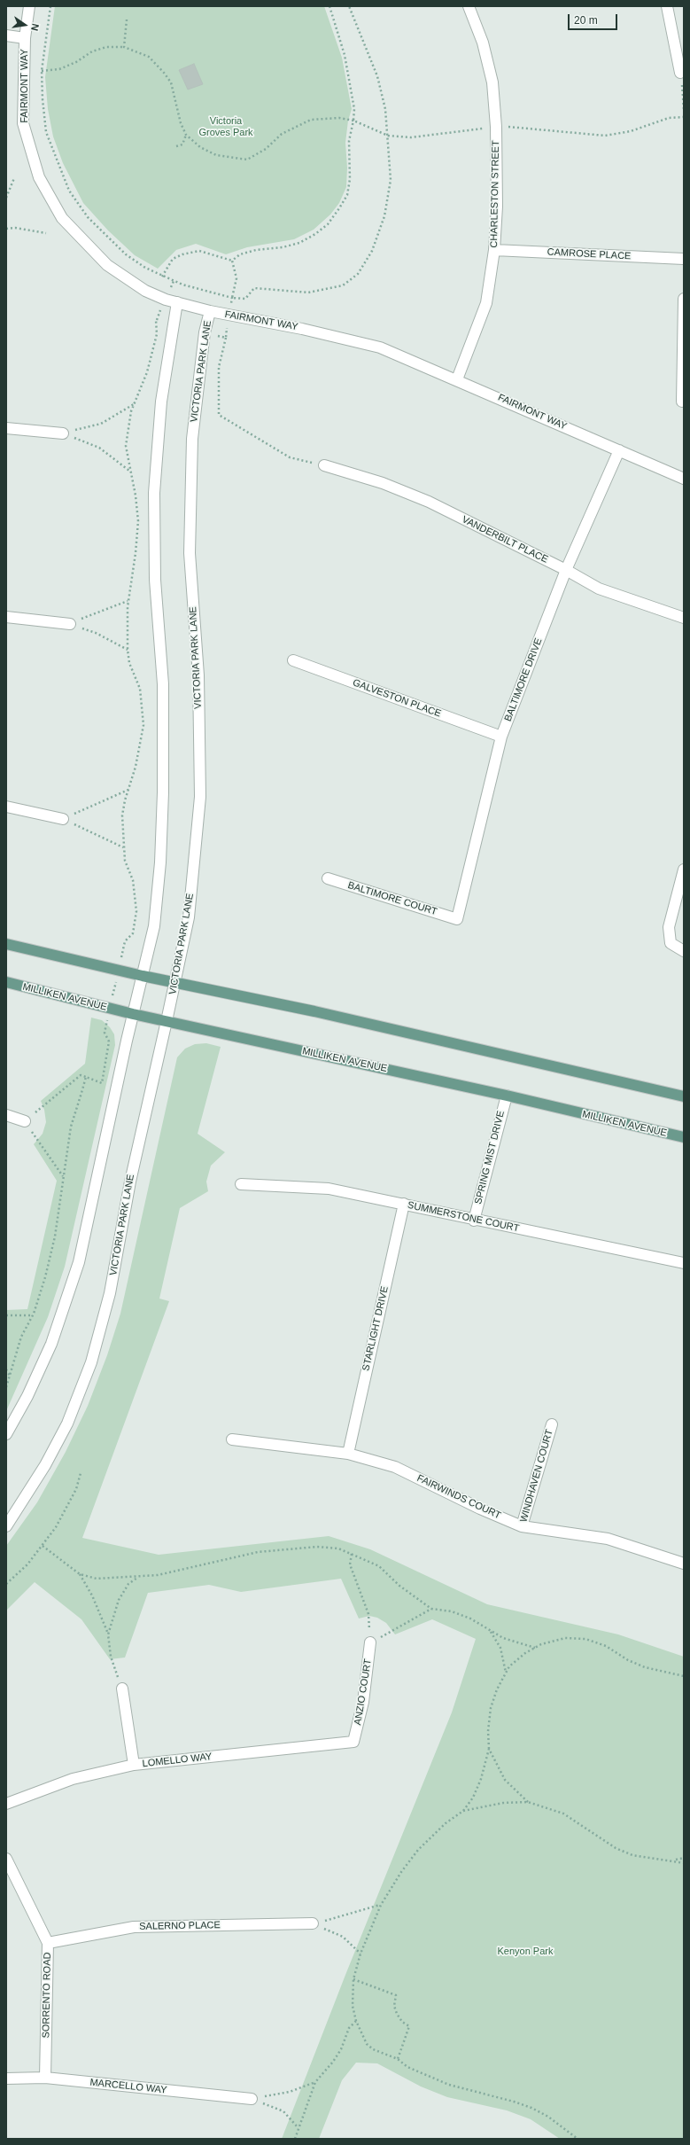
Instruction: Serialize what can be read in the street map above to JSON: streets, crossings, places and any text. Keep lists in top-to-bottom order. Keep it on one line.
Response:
{"streets":{"main road":["MILLIKEN AVENUE"],"street":["FAIRMONT WAY","CHARLESTON STREET","CAMROSE PLACE","VICTORIA PARK LANE","VANDERBILT PLACE","BALTIMORE DRIVE","GALVESTON PLACE","BALTIMORE COURT","SPRING MIST DRIVE","SUMMERSTONE COURT","STARLIGHT DRIVE","WINDHAVEN COURT","FAIRWINDS COURT","ANZIO COURT","LOMELLO WAY","SALERNO PLACE","SORRENTO ROAD","MARCELLO WAY"]},"crossings":[["FAIRMONT WAY","CHARLESTON STREET"],["FAIRMONT WAY","VICTORIA PARK LANE"],["FAIRMONT WAY","BALTIMORE DRIVE"],["CHARLESTON STREET","CAMROSE PLACE"],["VICTORIA PARK LANE","MILLIKEN AVENUE"],["VANDERBILT PLACE","BALTIMORE DRIVE"],["BALTIMORE DRIVE","GALVESTON PLACE"],["BALTIMORE DRIVE","BALTIMORE COURT"],["MILLIKEN AVENUE","SPRING MIST DRIVE"],["SPRING MIST DRIVE","SUMMERSTONE COURT"],["SUMMERSTONE COURT","STARLIGHT DRIVE"],["STARLIGHT DRIVE","FAIRWINDS COURT"],["WINDHAVEN COURT","FAIRWINDS COURT"],["ANZIO COURT","LOMELLO WAY"],["SALERNO PLACE","SORRENTO ROAD"],["SORRENTO ROAD","MARCELLO WAY"]],"parks":["Victoria Groves Park","Kenyon Park"],"scale_bar":"20 m","north":"right"}
